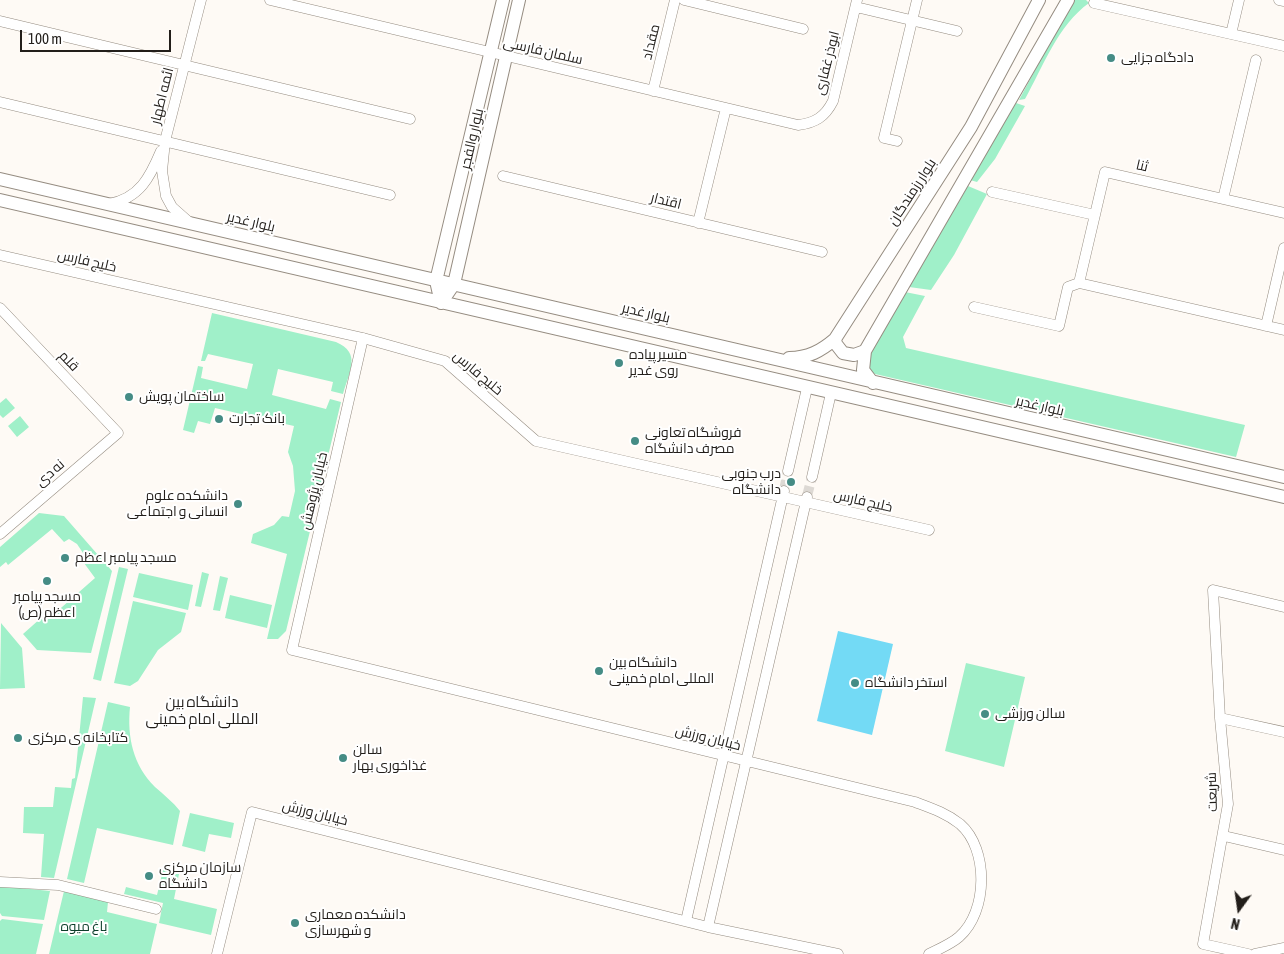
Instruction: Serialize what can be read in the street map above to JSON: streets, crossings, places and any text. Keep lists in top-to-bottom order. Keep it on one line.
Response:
{"streets":{"main road":["بلوار والفجر","بلوار رزمندگان","بلوار غدیر"],"street":["مقداد","سلمان فارسی","ابوذر غفاری","ائمه اطهار","ثنا","اقتدار","خلیج فارس","قلم","نه دی","خیابان پژوهش","خیابان ورزش","شریعت"]},"crossings":[["مقداد","سلمان فارسی"],["سلمان فارسی","ابوذر غفاری"],["سلمان فارسی","بلوار والفجر"],["ائمه اطهار","بلوار غدیر"],["بلوار والفجر","بلوار غدیر"],["بلوار رزمندگان","بلوار غدیر"],["خلیج فارس","خیابان پژوهش"],["قلم","نه دی"],["خیابان پژوهش","خیابان ورزش"]],"districts":["دانشگاه بین المللی امام خمینی"],"parks":["باغ میوه"],"places":["دادگاه جزایی","مسیر پیاده روی غدیر","ساختمان پویش","بانک تجارت","فروشگاه تعاونی مصرف دانشگاه","درب جنوبی دانشگاه","دانشکده علوم انسانی و اجتماعی","مسجد پیامبر اعظم","مسجد پیامبر اعظم (ص)","دانشگاه بین المللی امام خمینی","استخر دانشگاه","سالن ورزشی","کتابخانه ی مرکزی","سالن غذاخوری بهار","سازمان مرکزی دانشگاه","دانشکده معماری و شهرسازی"],"scale_bar":"100 m","north":"bottom"}
